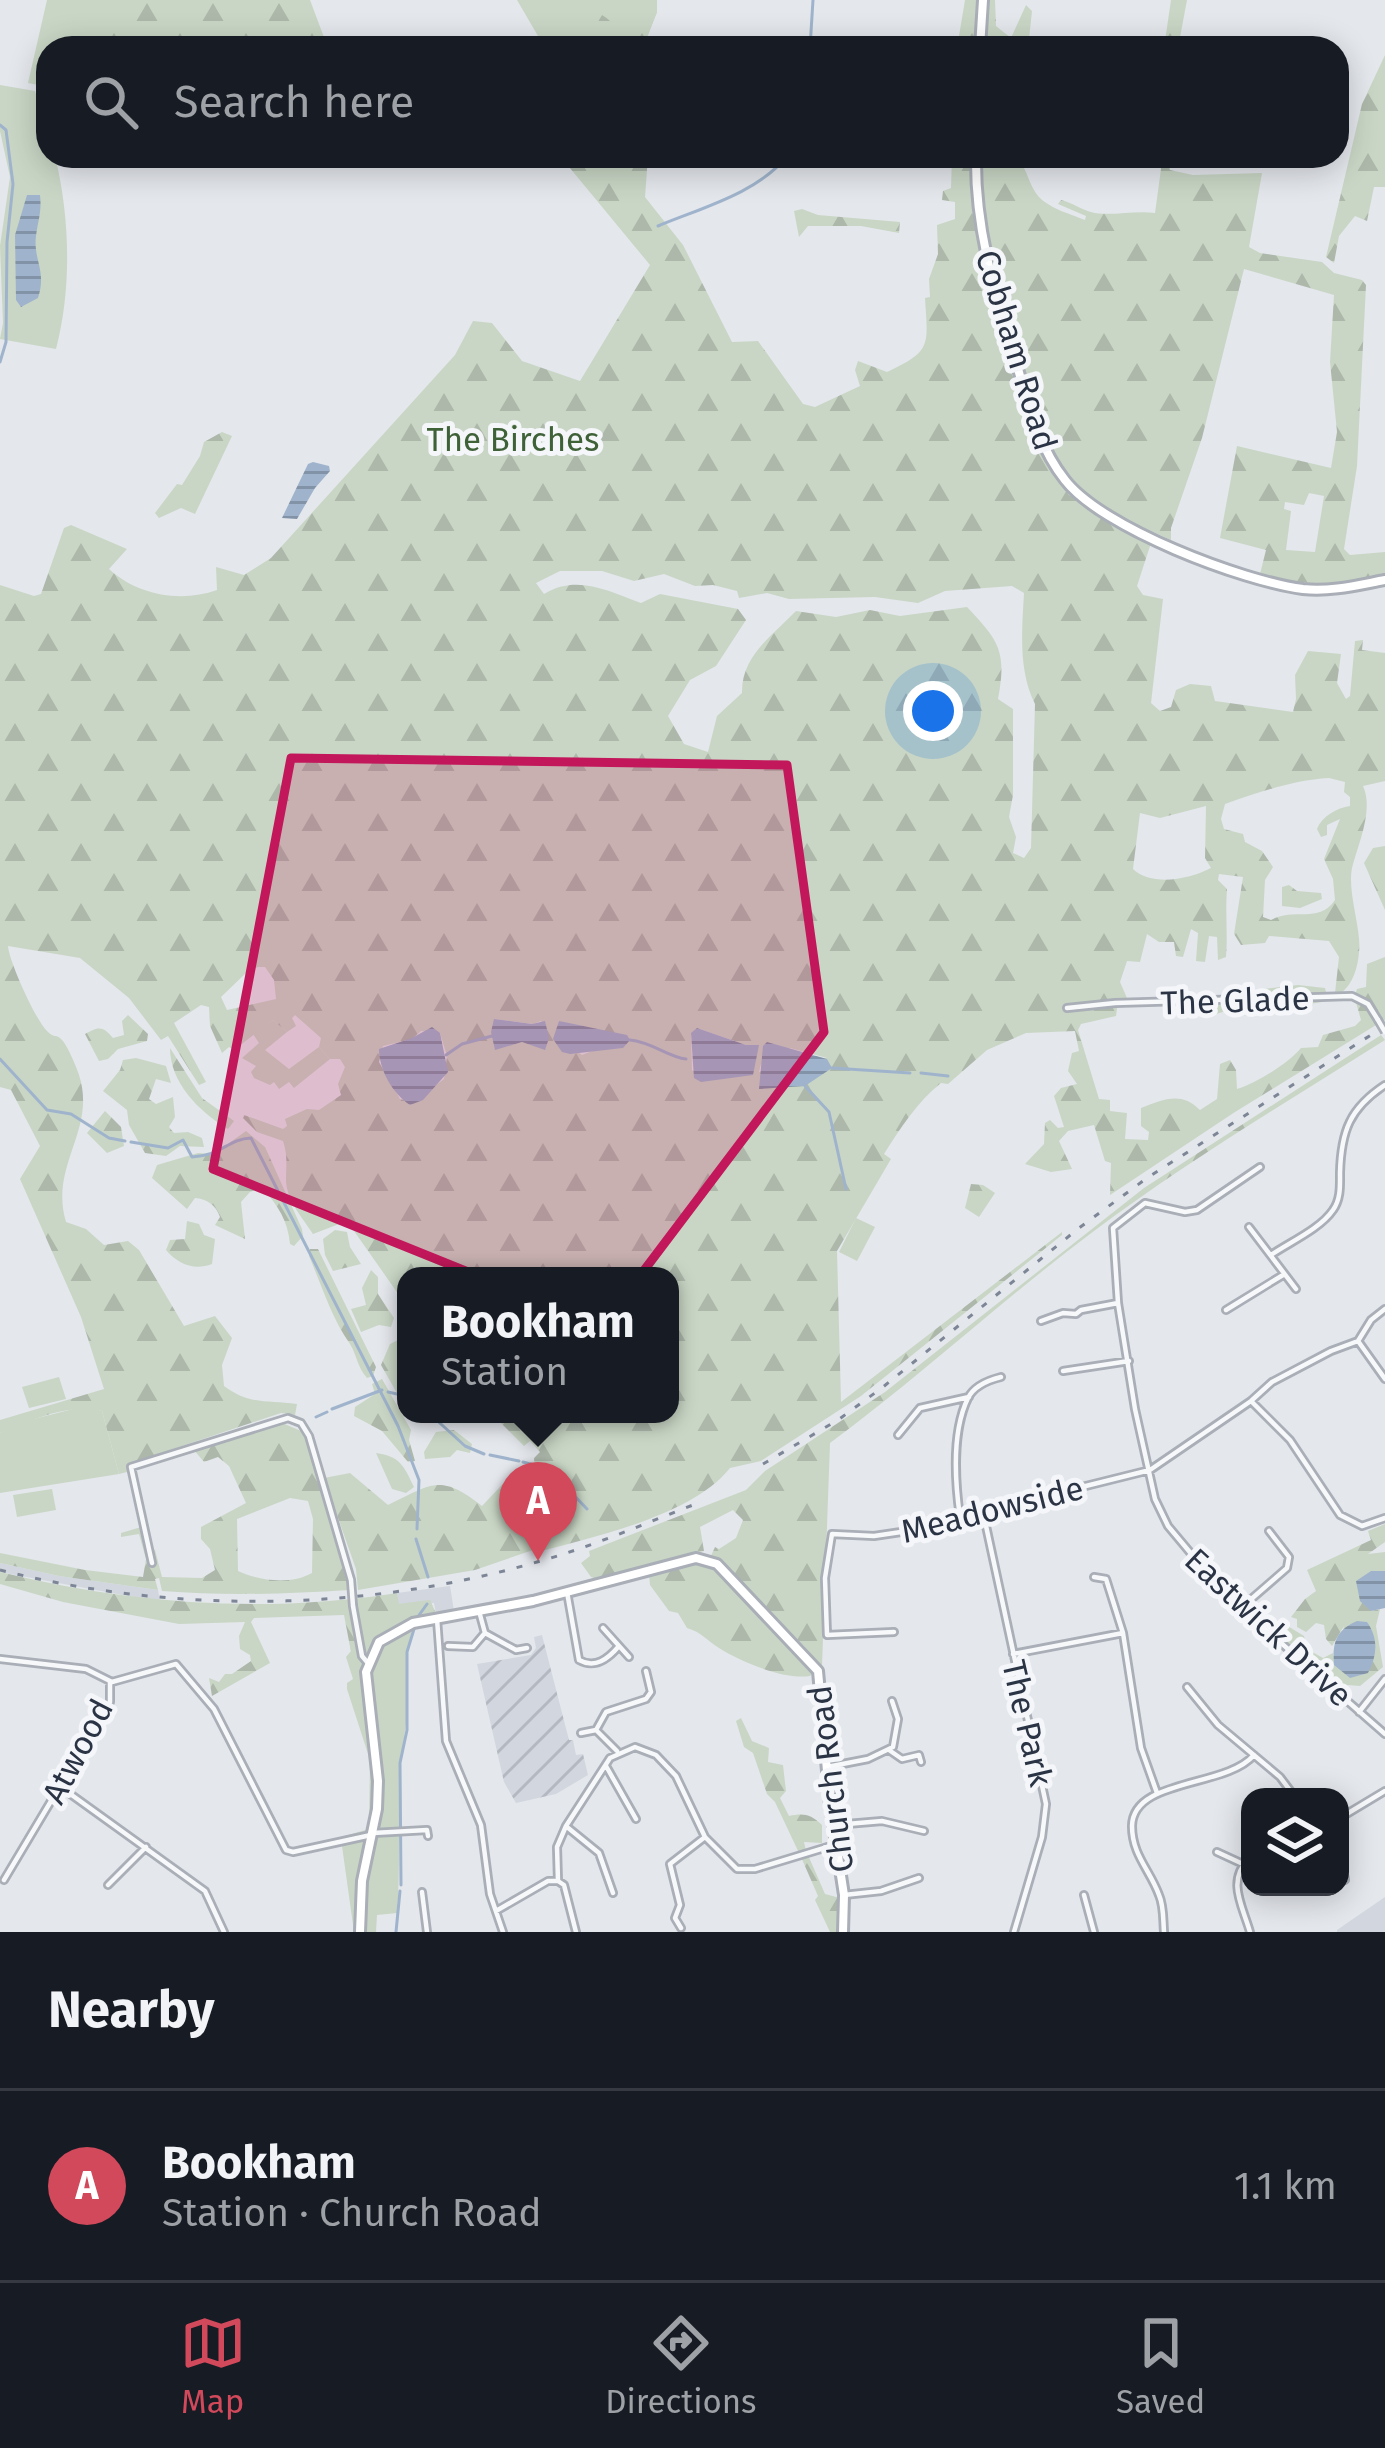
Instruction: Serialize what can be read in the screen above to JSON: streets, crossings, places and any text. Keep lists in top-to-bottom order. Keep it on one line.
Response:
{"streets":{"street":["Cobham Road","The Glade","Meadowside","Eastwick Drive","The Park","Atwood","Church Road"]},"crossings":[["Meadowside","Eastwick Drive"],["Meadowside","The Park"]],"parks":["The Birches"],"page":{"search":"Search here","popup":["Bookham","Station"],"pins":"A","heading":"Nearby","list":[{"mark":"A","name":"Bookham","note":"Station · Church Road","value":"1.1 km"}],"nav":["Map","Directions","Saved"]}}
